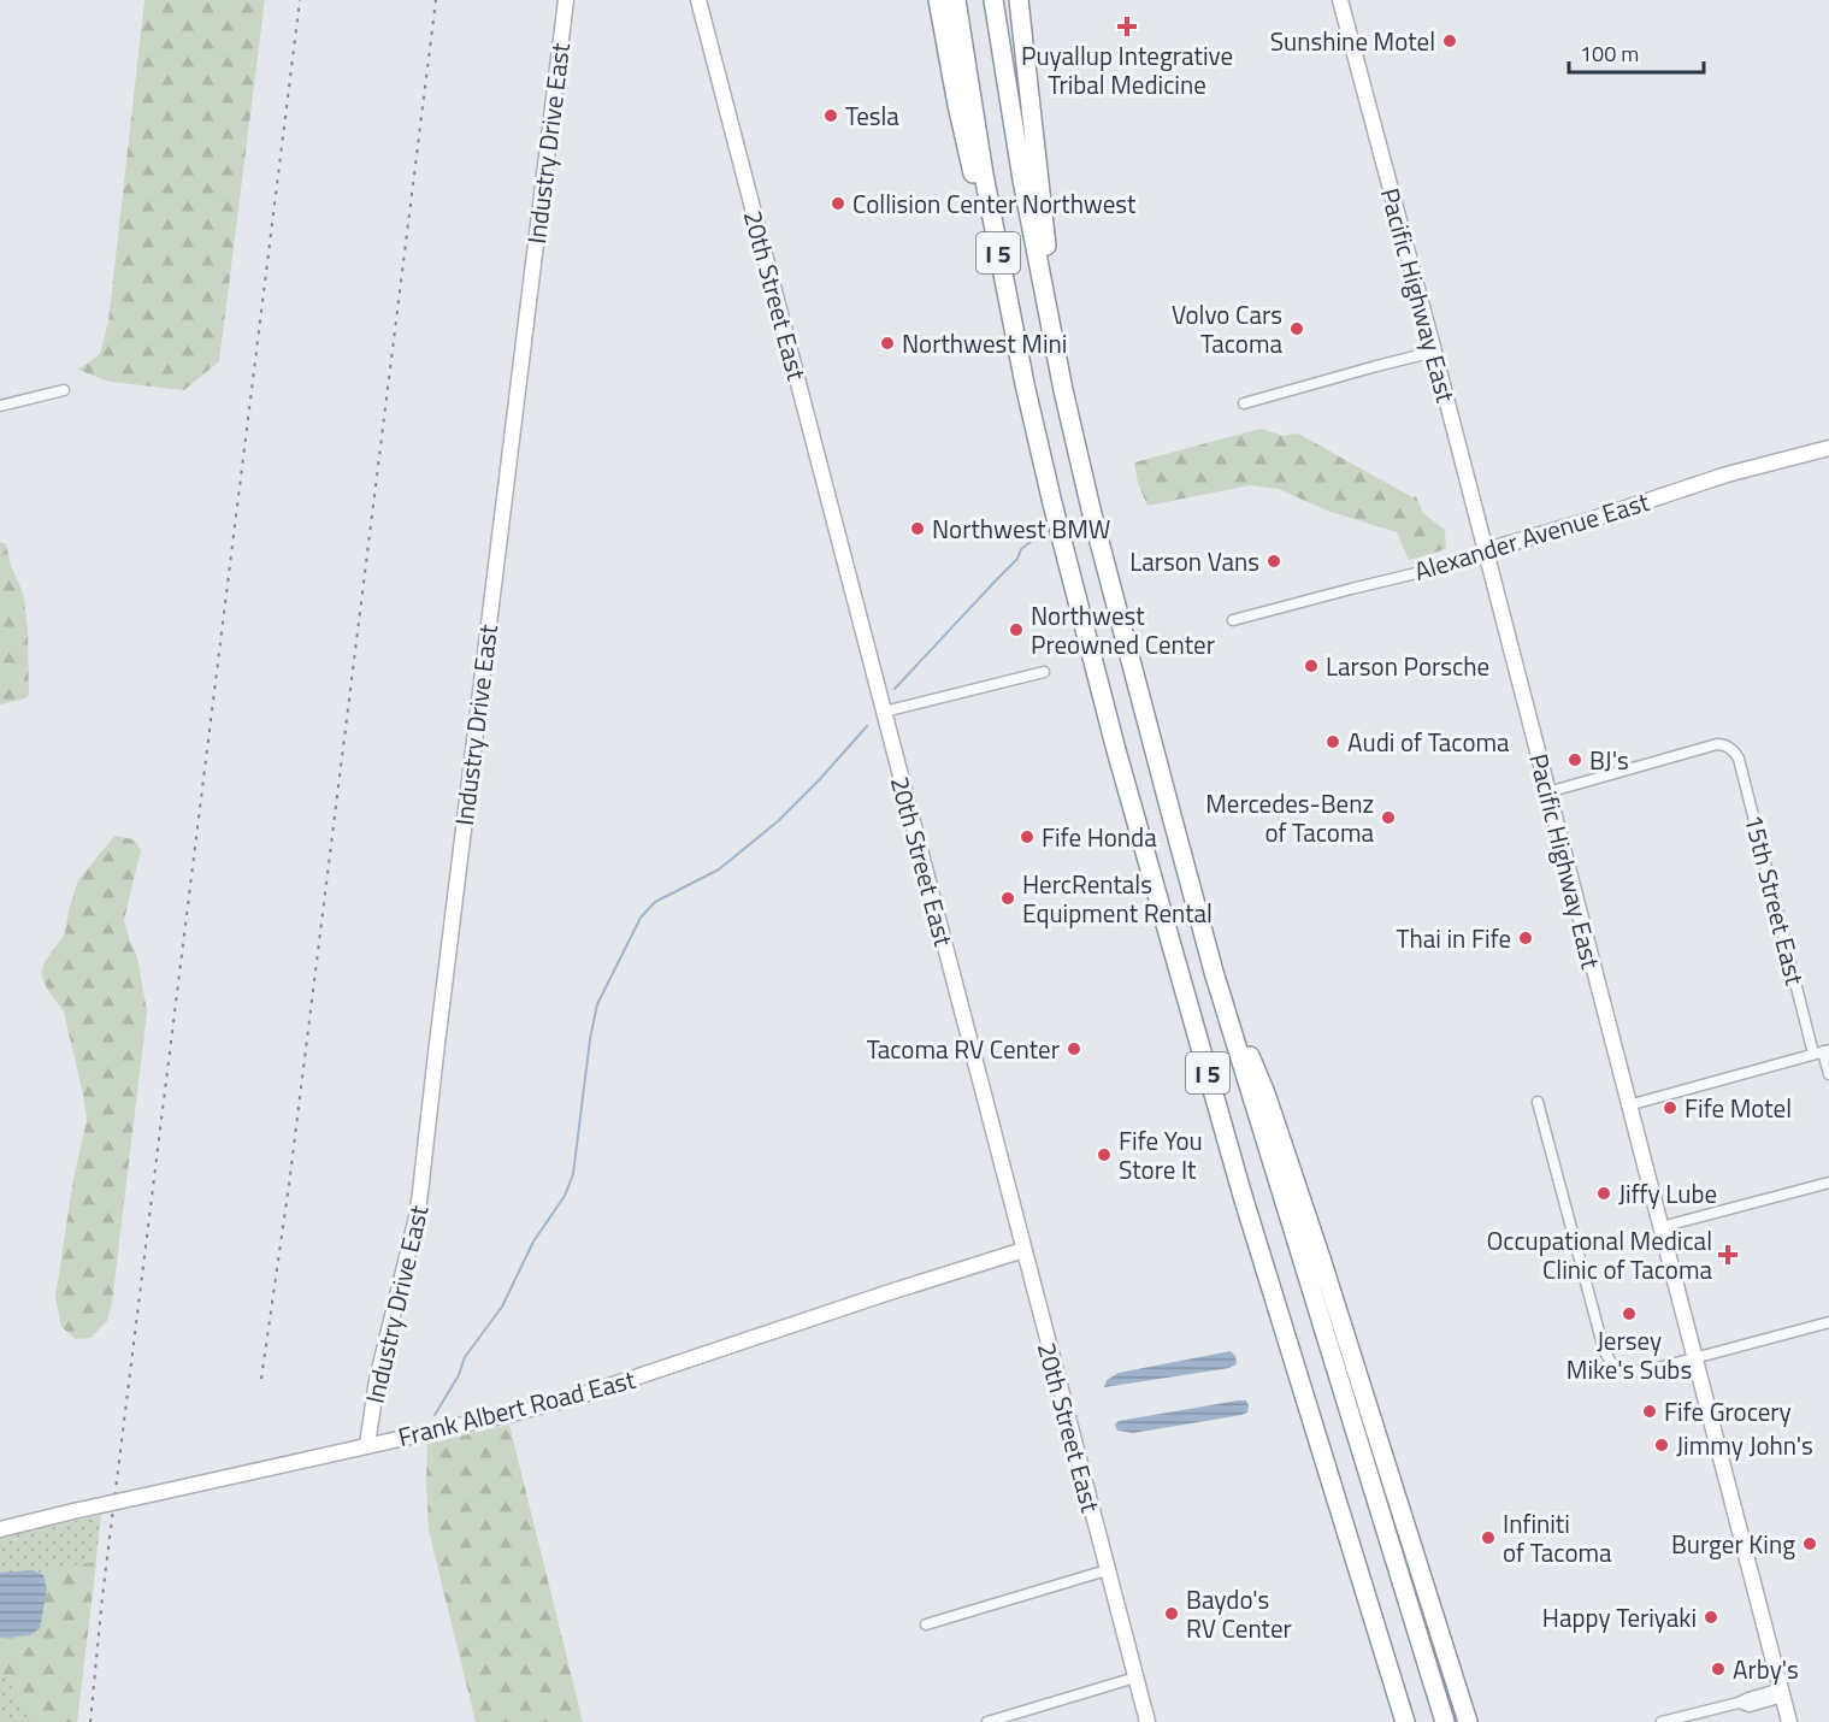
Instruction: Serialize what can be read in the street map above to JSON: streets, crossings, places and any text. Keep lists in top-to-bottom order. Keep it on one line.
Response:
{"streets":{"highway":["I 5"],"main road":["Industry Drive East","20th Street East","Pacific Highway East","Alexander Avenue East","Frank Albert Road East"],"street":["15th Street East"]},"crossings":[["Industry Drive East","Frank Albert Road East"],["20th Street East","Frank Albert Road East"],["Pacific Highway East","Alexander Avenue East"],["Pacific Highway East","15th Street East"]],"places":{"health":["Puyallup Integrative Tribal Medicine","Occupational Medical Clinic of Tacoma"],"other":["Sunshine Motel","Tesla","Collision Center Northwest","Volvo Cars Tacoma","Northwest Mini","Northwest BMW","Larson Vans","Northwest Preowned Center","Larson Porsche","Audi of Tacoma","BJ's","Mercedes-Benz of Tacoma","Fife Honda","HercRentals Equipment Rental","Thai in Fife","Tacoma RV Center","Fife Motel","Fife You Store It","Jiffy Lube","Jersey Mike's Subs","Fife Grocery","Jimmy John's","Infiniti of Tacoma","Burger King","Baydo's RV Center","Happy Teriyaki","Arby's"]},"scale_bar":"100 m"}
